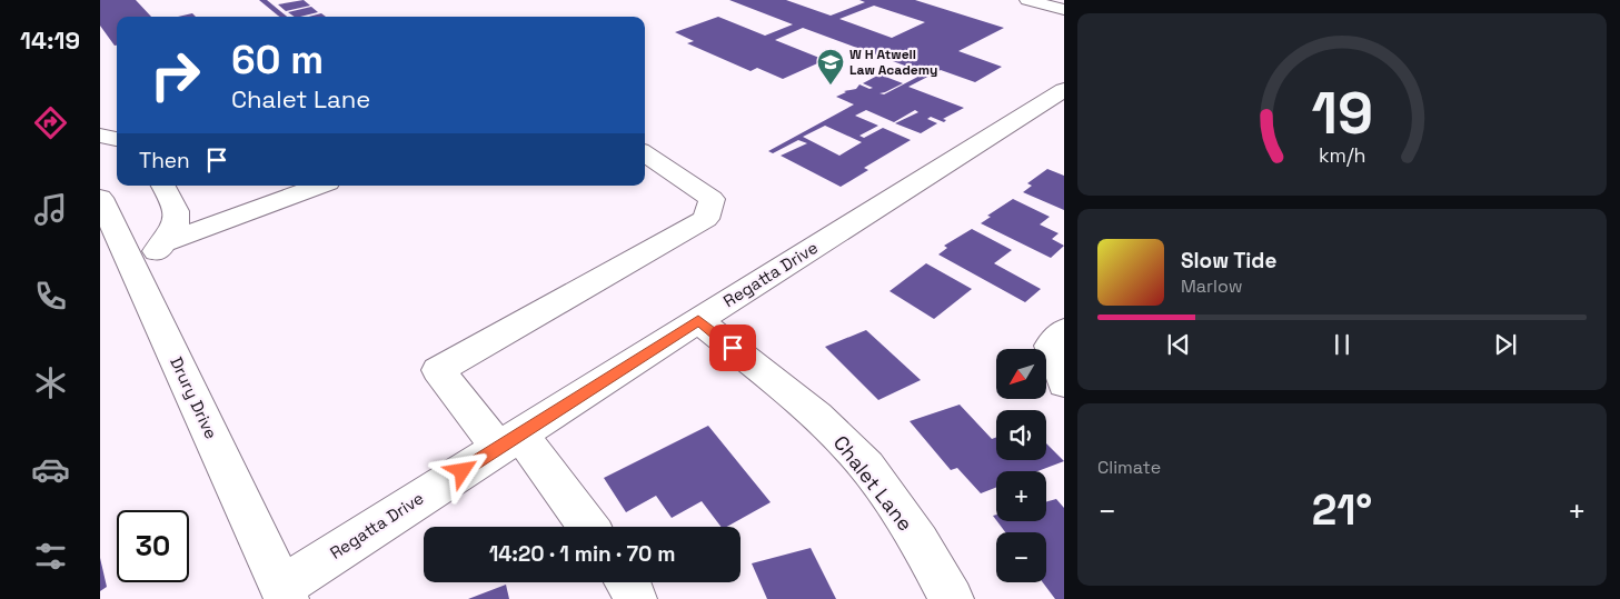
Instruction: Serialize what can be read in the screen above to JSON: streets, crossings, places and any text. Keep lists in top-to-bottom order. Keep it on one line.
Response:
{"streets":{"street":["Regatta Drive","Drury Drive","Chalet Lane"]},"crossings":[["Regatta Drive","Drury Drive"],["Regatta Drive","Chalet Lane"]],"places":{"school or university":["W H Atwell Law Academy"]},"north":"bottom left","page":{"tabs":"14:19","turn":["60 m","Chalet Lane"],"then":"Then","song":["Slow Tide","Marlow"],"map_buttons":["+","−"],"tile":"Climate","heat":["−","21°","+"],"limit":"30","trip":"14:20 · 1 min · 70 m","gauge":["19","km/h"]}}
